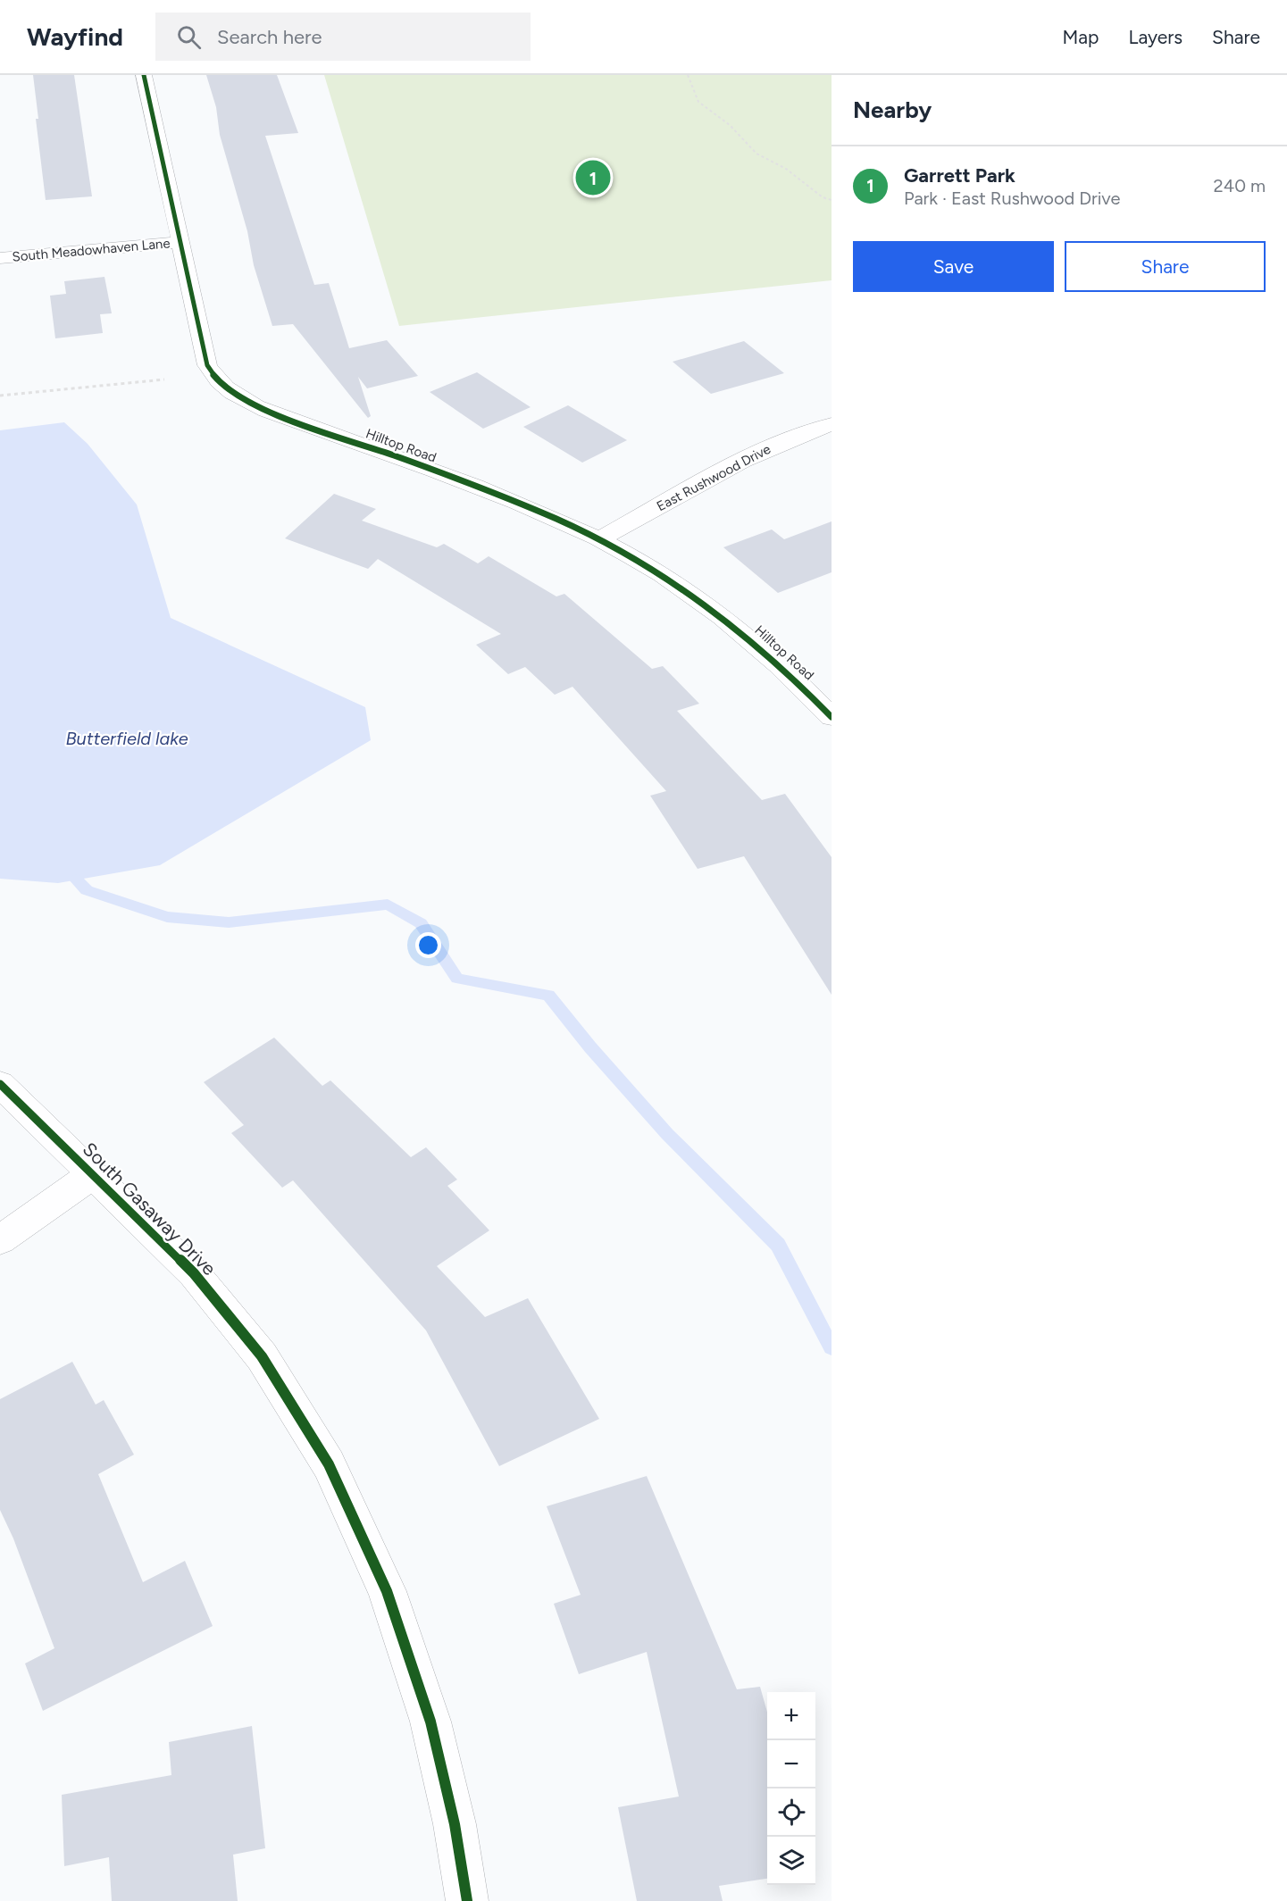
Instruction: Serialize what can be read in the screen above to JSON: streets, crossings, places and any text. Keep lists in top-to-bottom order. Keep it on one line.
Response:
{"streets":{"street":["South Meadowhaven Lane","Hilltop Road","East Rushwood Drive","South Gasaway Drive"]},"crossings":[["South Meadowhaven Lane","Hilltop Road"],["Hilltop Road","East Rushwood Drive"]],"water":["Butterfield lake"],"page":{"header":"Wayfind","search":"Search here","nav":["Map","Layers","Share"],"heading":"Nearby","list":[{"mark":"1","name":"Garrett Park","note":"Park · East Rushwood Drive","value":"240 m"}],"pins":"1","buttons":["Save","Share"],"map_buttons":["+","−"]}}
